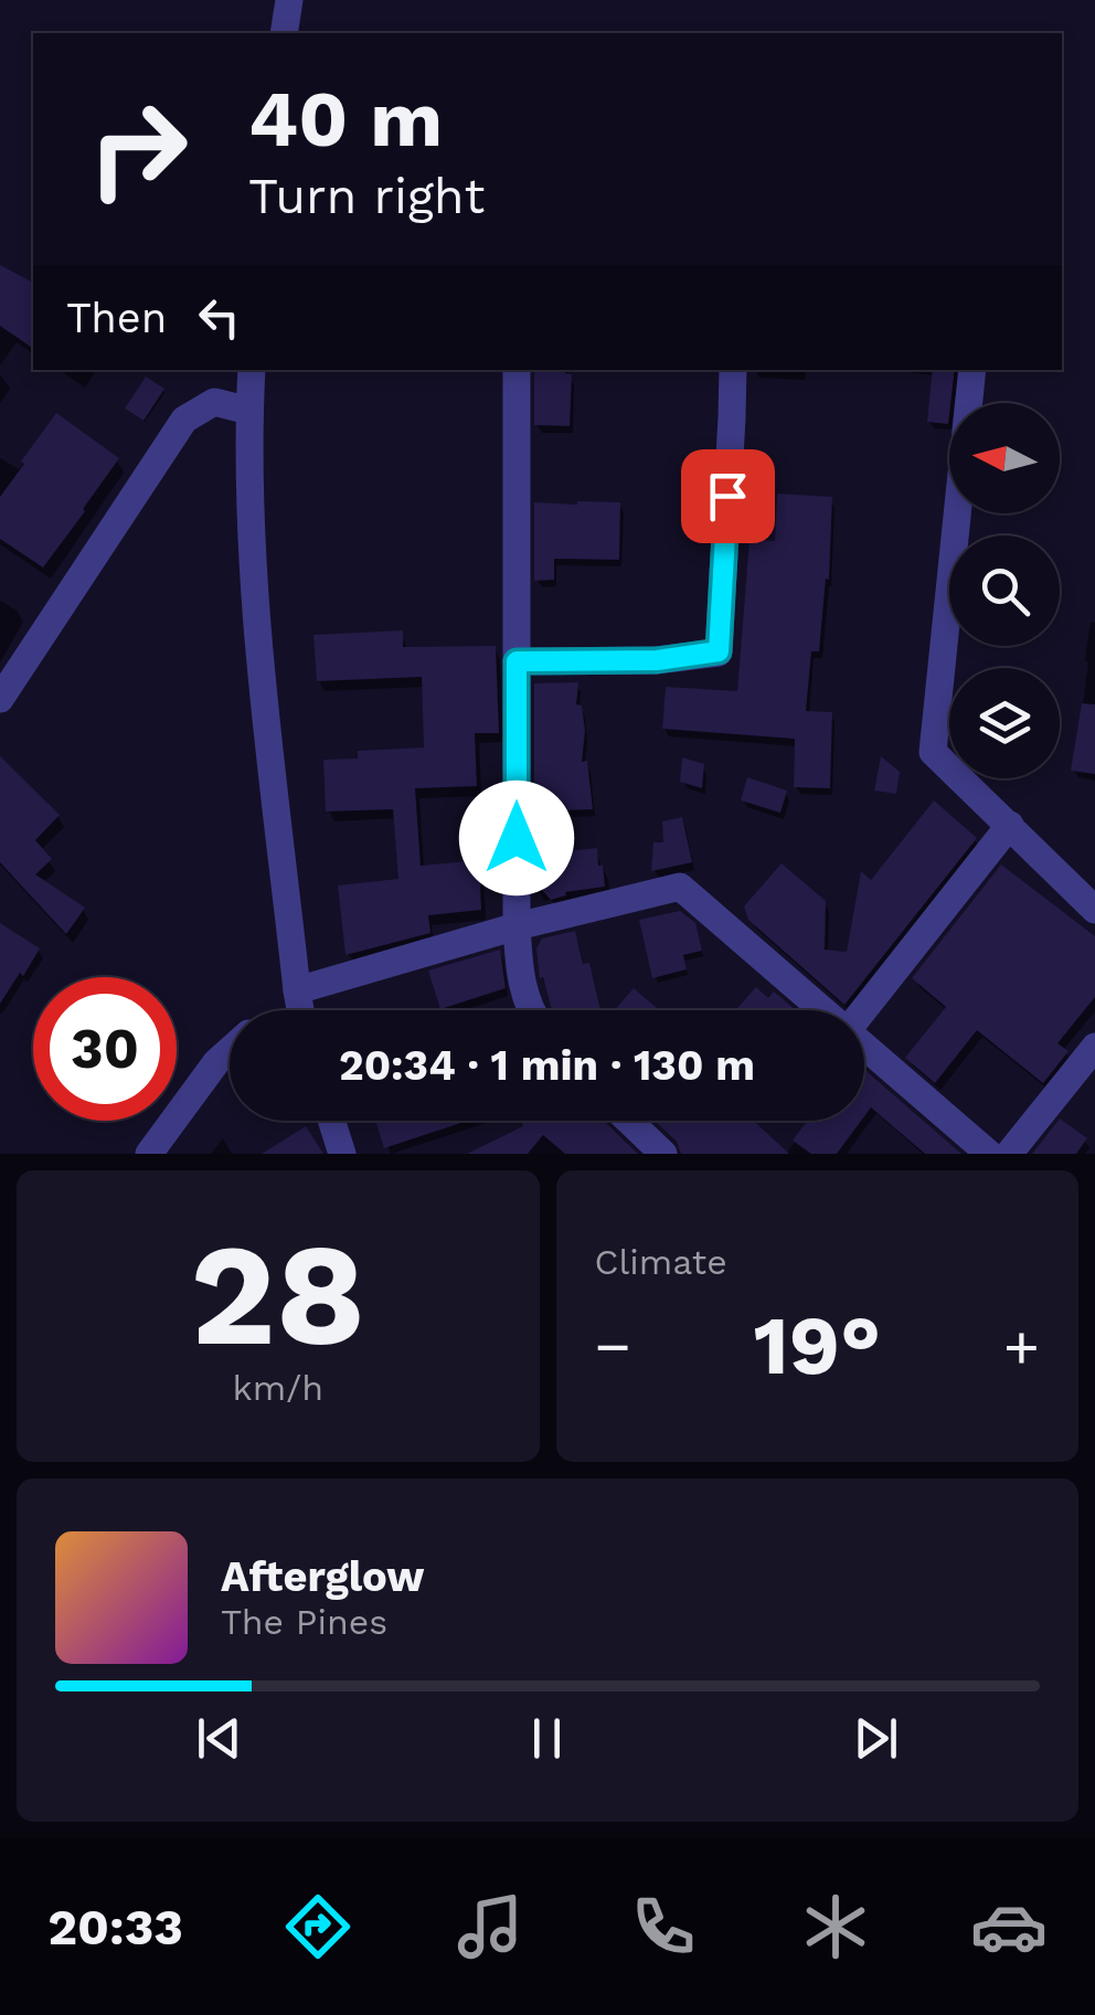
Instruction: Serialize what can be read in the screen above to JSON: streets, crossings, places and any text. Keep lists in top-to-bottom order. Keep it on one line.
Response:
{"north":"left","page":{"turn":["40 m","Turn right"],"then":"Then","limit":"30","trip":"20:34 · 1 min · 130 m","tile":[["28","km/h"],"Climate"],"heat":["−","19°","+"],"song":["Afterglow","The Pines"],"tabs":"20:33"}}
